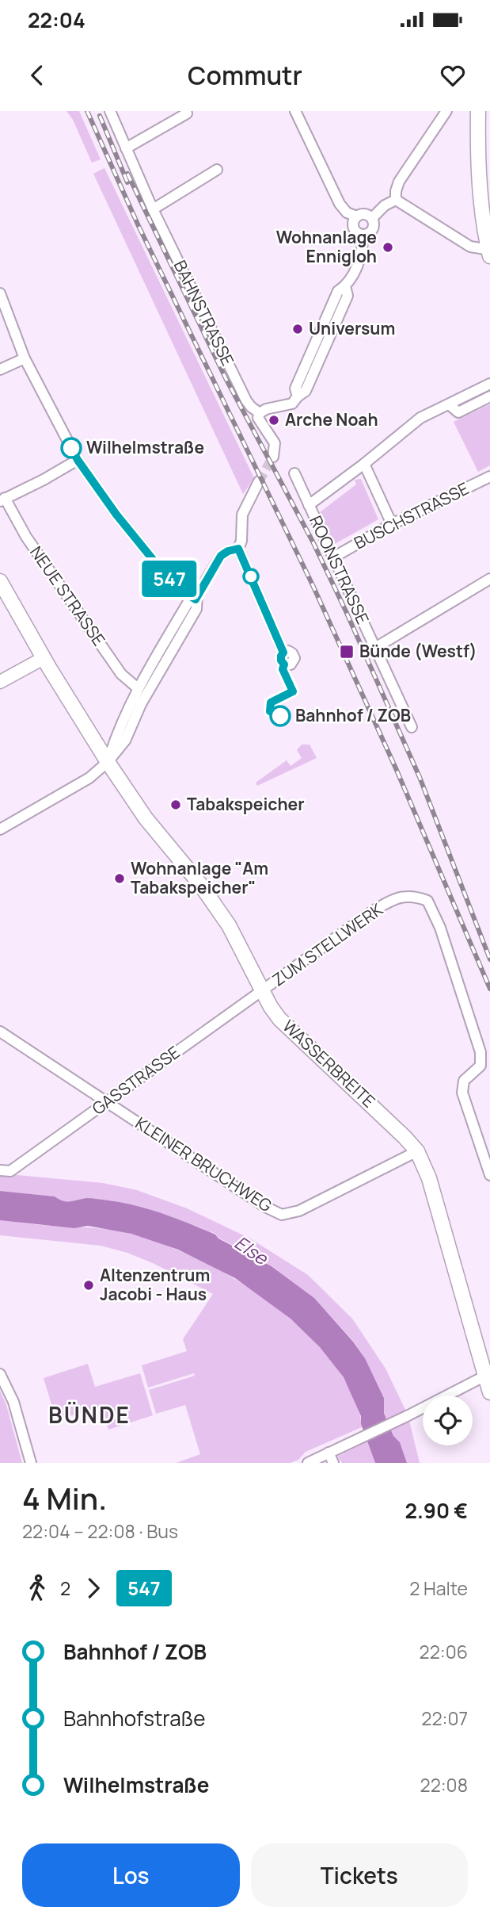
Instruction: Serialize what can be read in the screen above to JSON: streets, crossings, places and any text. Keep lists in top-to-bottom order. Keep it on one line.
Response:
{"streets":{"main road":["WASSERBREITE"],"street":["BAHNSTRASSE","BUSCHSTRASSE","ROONSTRASSE","NEUE STRASSE","ZUM STELLWERK","GASSTRASSE","KLEINER BRUCHWEG"]},"crossings":[["BUSCHSTRASSE","ROONSTRASSE"],["ZUM STELLWERK","WASSERBREITE"],["ZUM STELLWERK","GASSTRASSE"],["WASSERBREITE","GASSTRASSE"],["WASSERBREITE","KLEINER BRUCHWEG"],["GASSTRASSE","KLEINER BRUCHWEG"]],"districts":["BÜNDE"],"water":["Else"],"places":{"other":["Wohnanlage Ennigloh","Universum","Arche Noah","Wilhelmstraße","Bahnhof / ZOB","Tabakspeicher","Wohnanlage \"Am Tabakspeicher\"","Altenzentrum Jacobi - Haus"],"transit":["Bünde (Westf)"]},"lines":["bus line 547"],"page":{"status":"22:04","header":"Commutr","on_map":"547","heading":["4 Min.","22:04 – 22:08 · Bus","2.90 €"],"legs":["2","547","2 Halte"],"list":[{"name":"Bahnhof / ZOB","value":"22:06"},{"name":"Bahnhofstraße","value":"22:07"},{"name":"Wilhelmstraße","value":"22:08"}],"buttons":["Los","Tickets"]}}
